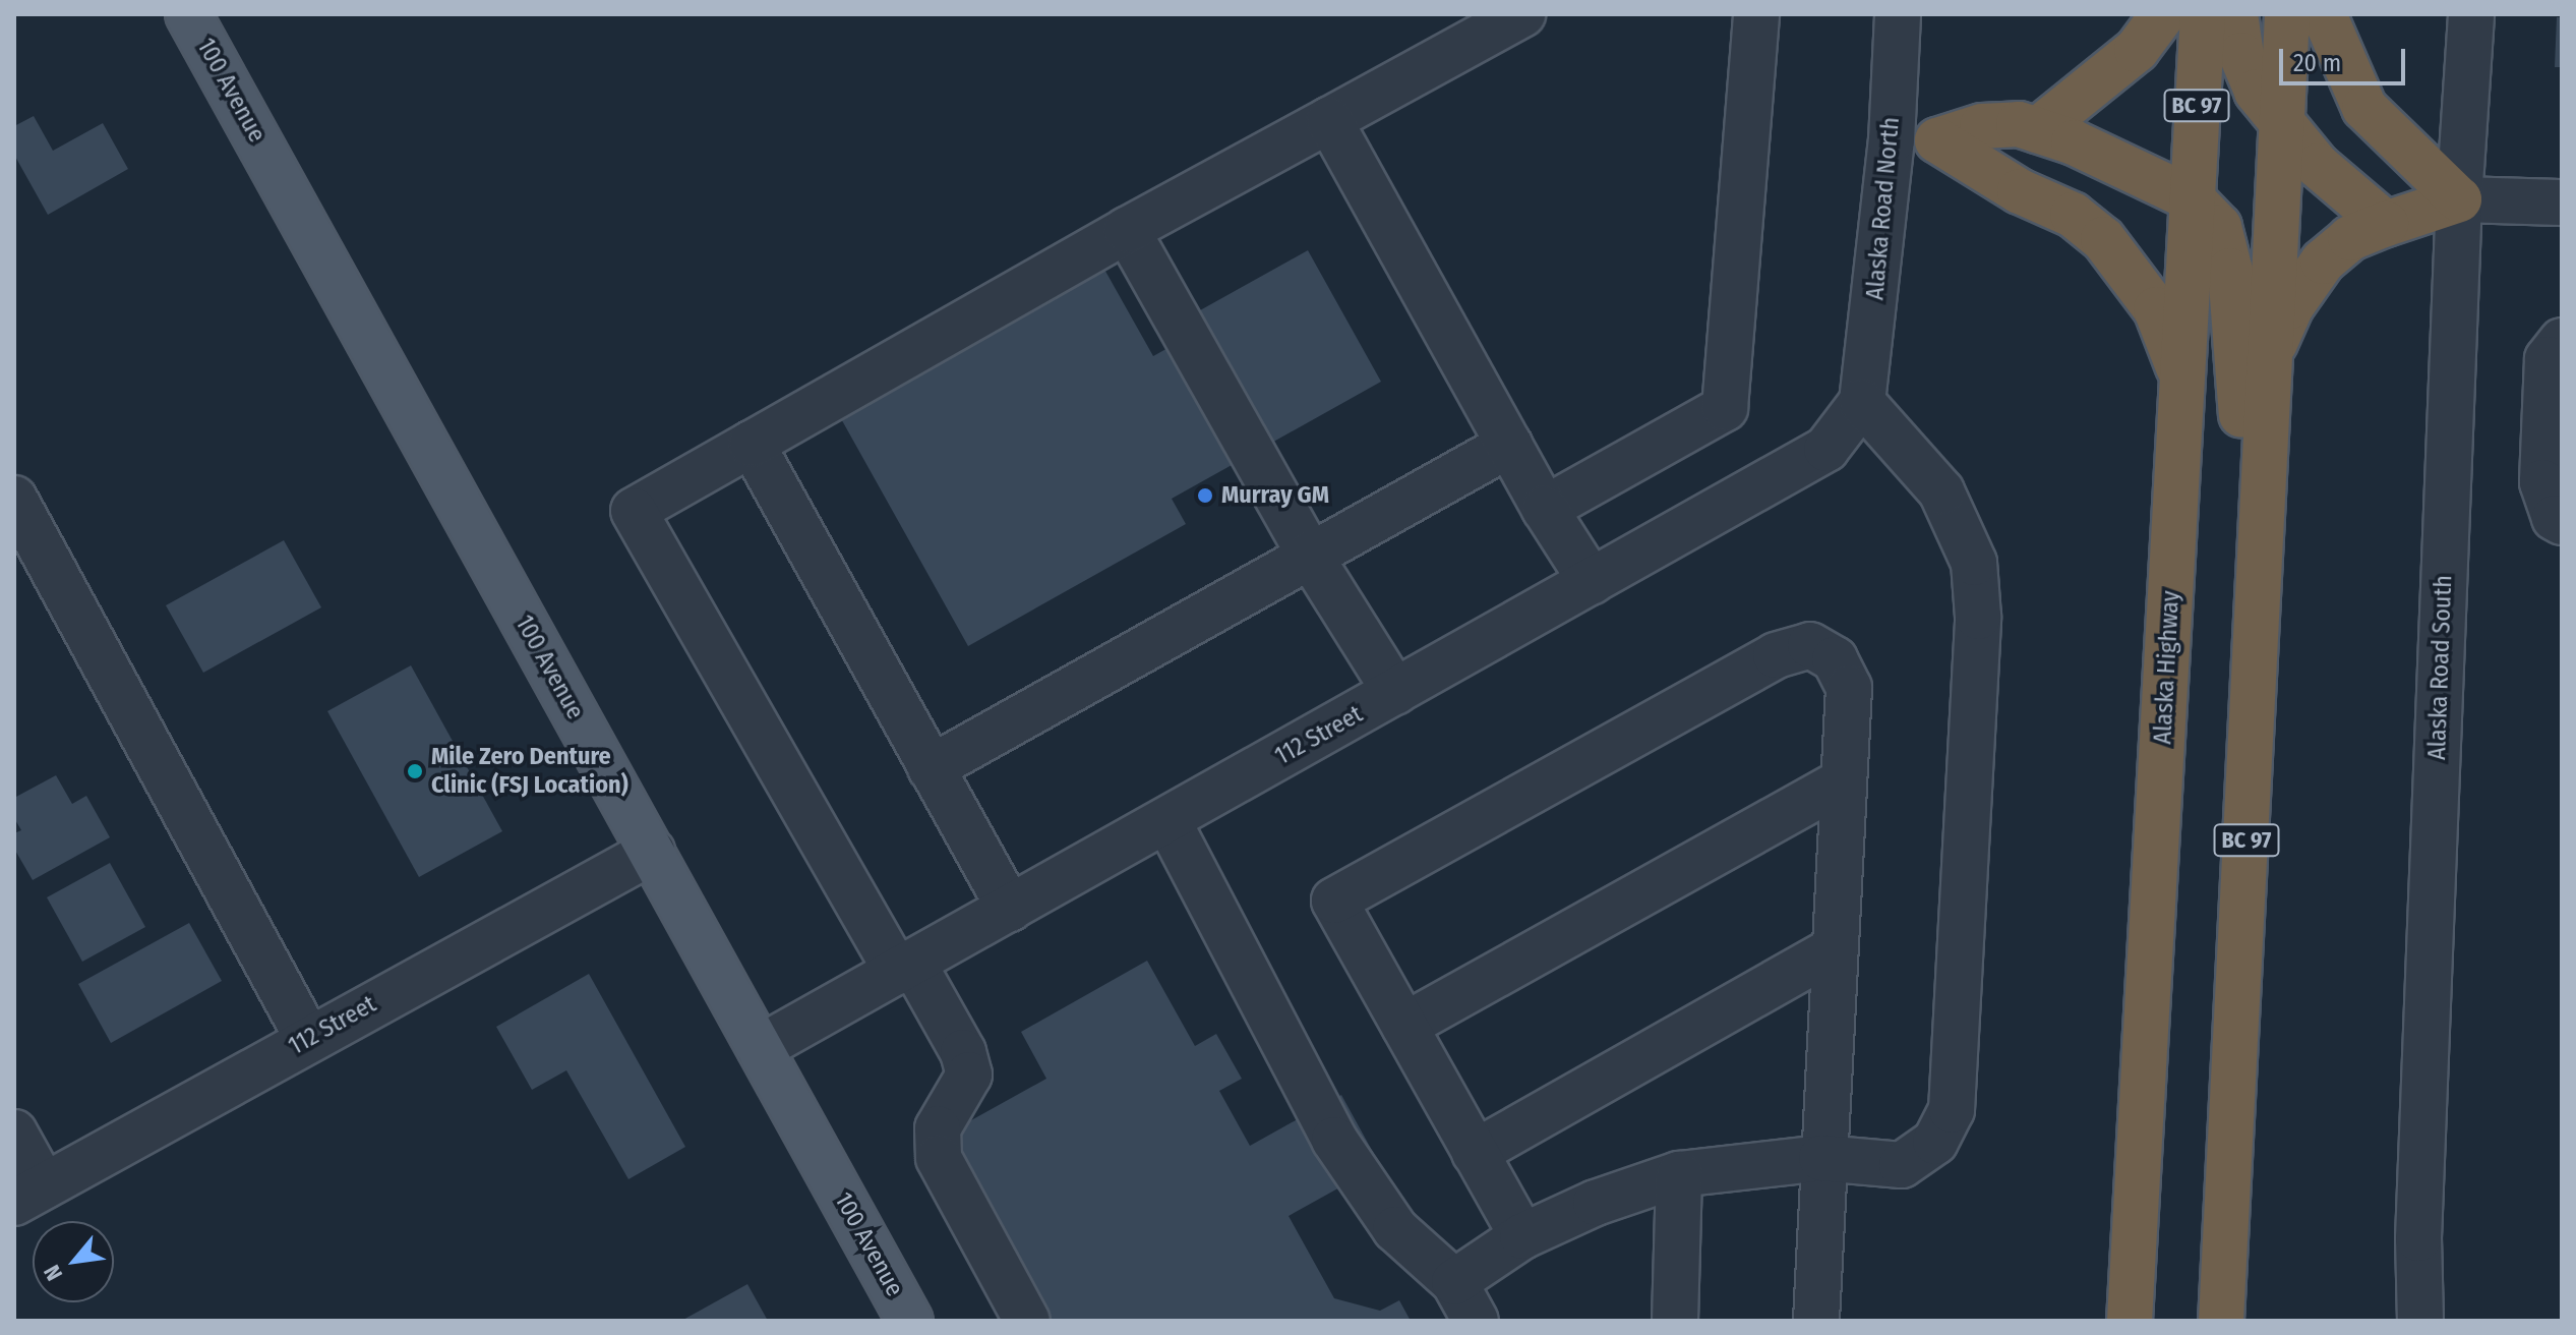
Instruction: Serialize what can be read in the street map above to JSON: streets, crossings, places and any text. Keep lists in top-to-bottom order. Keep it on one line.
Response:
{"streets":{"highway":["BC 97","Alaska Highway"],"main road":["100 Avenue"],"street":["Alaska Road North","Alaska Road South","112 Street"]},"crossings":[["100 Avenue","112 Street"],["Alaska Road North","112 Street"]],"places":["Murray GM","Mile Zero Denture Clinic (FSJ Location)"],"scale_bar":"20 m","north":"bottom left"}
